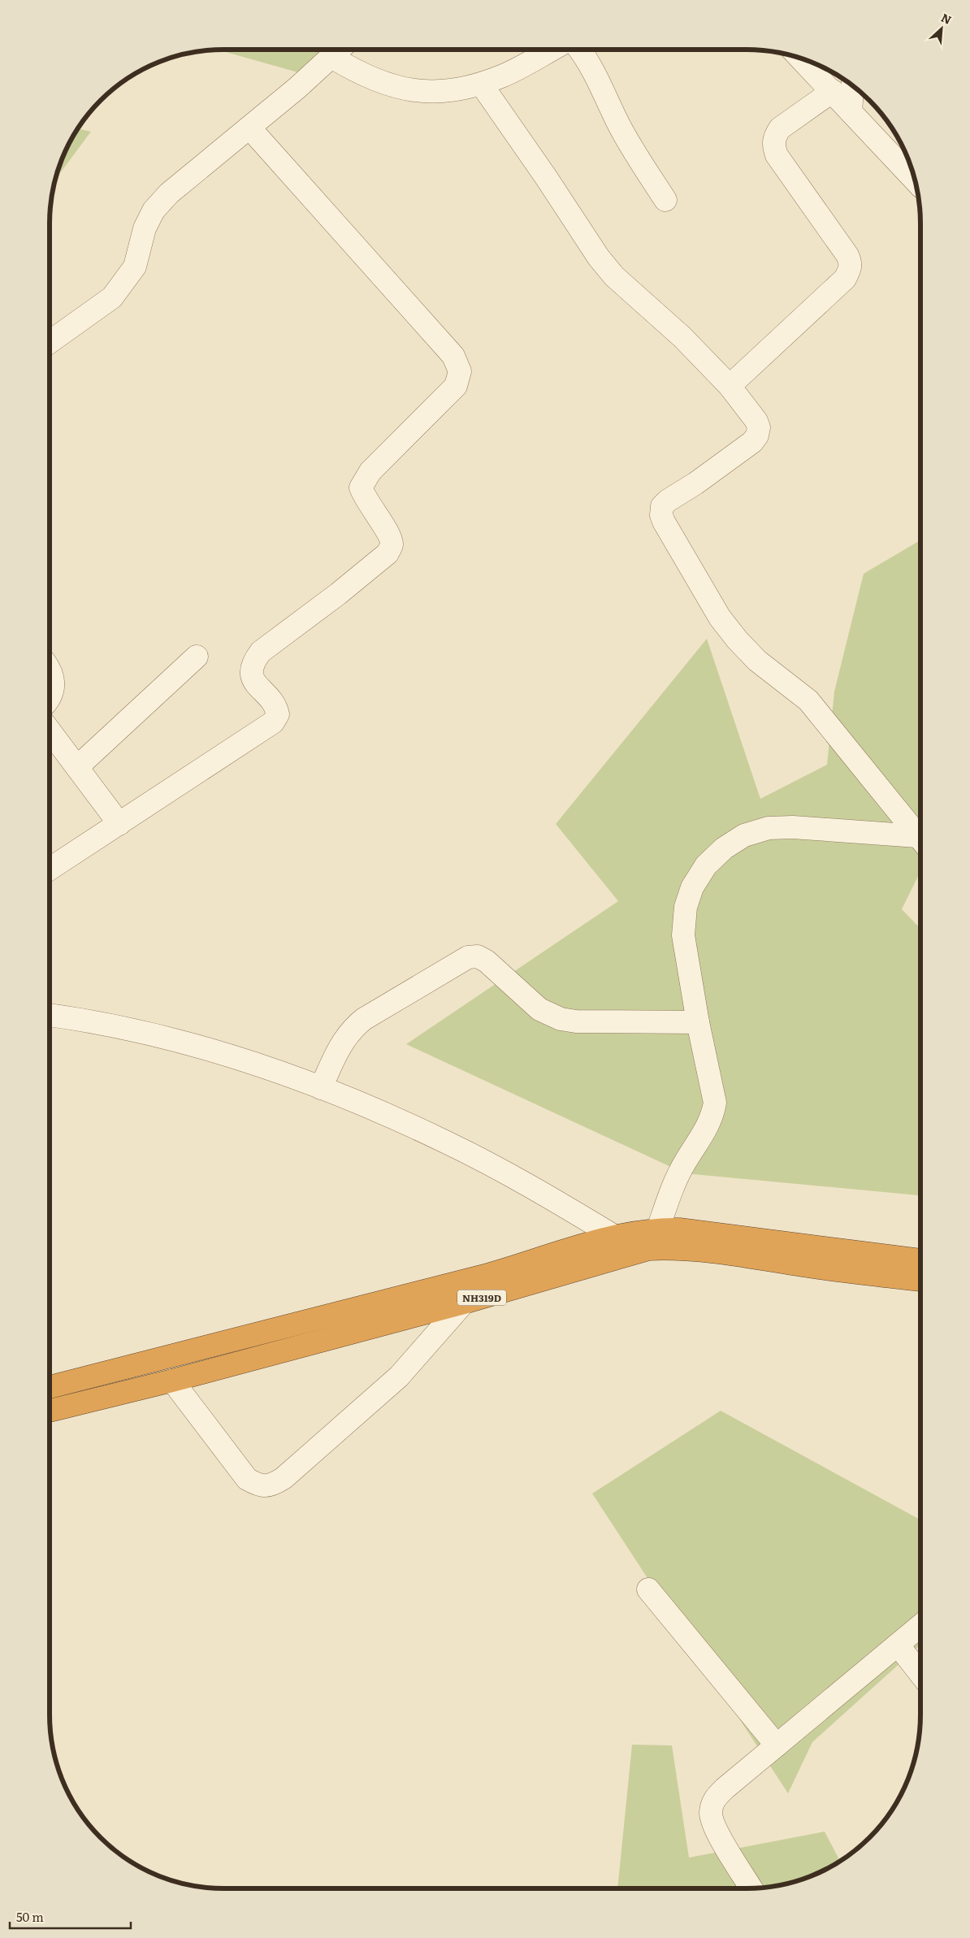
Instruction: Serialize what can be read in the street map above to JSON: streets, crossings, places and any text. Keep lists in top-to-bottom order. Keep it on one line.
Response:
{"streets":{"highway":["NH319D"]},"scale_bar":"50 m","north":"top right"}
